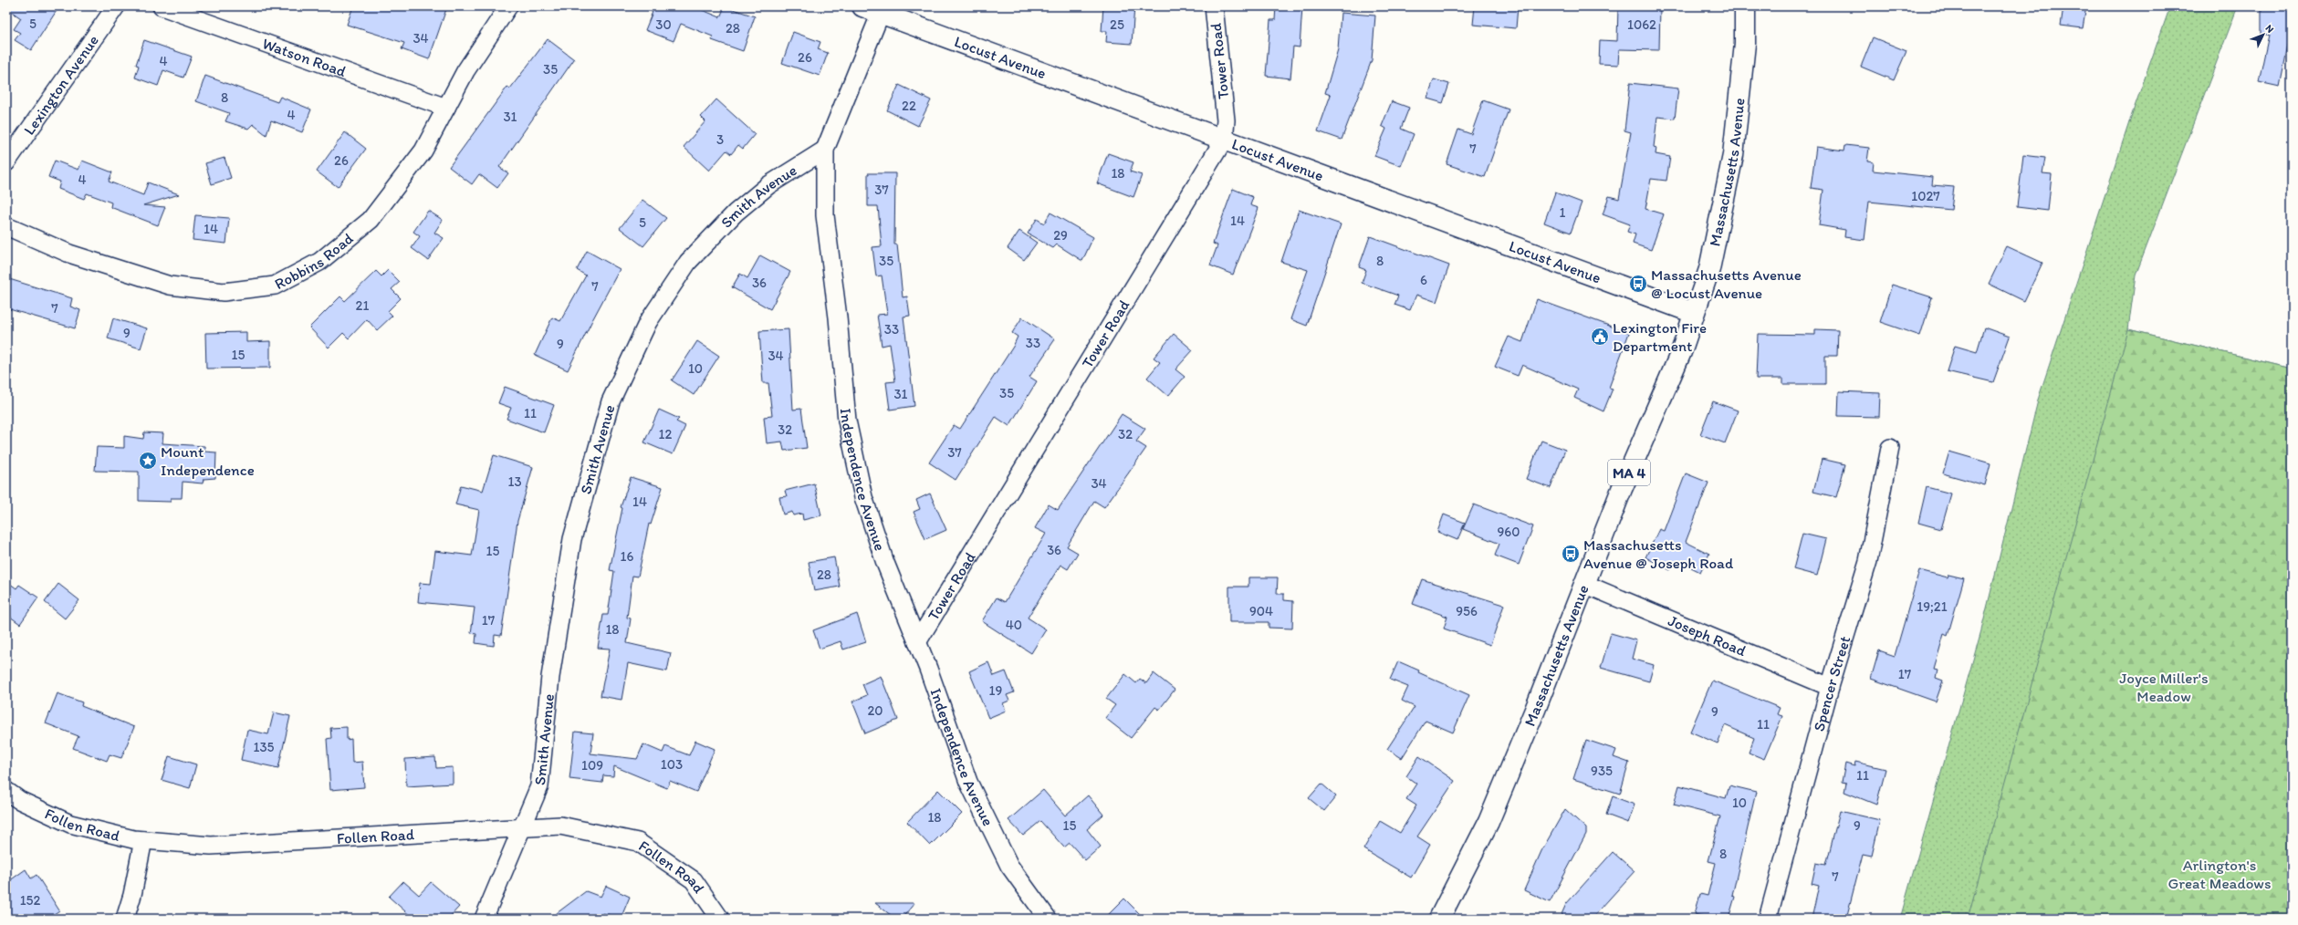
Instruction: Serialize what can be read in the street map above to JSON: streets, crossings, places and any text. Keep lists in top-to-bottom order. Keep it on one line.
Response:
{"streets":{"main road":["Locust Avenue","Massachusetts Avenue","MA 4"],"street":["Watson Road","Tower Road","Lexington Avenue","Smith Avenue","Robbins Road","Independence Avenue","Joseph Road","Spencer Street","Follen Road"]},"crossings":[["Watson Road","Robbins Road"],["Locust Avenue","Tower Road"],["Locust Avenue","Massachusetts Avenue"],["Locust Avenue","Independence Avenue"],["Tower Road","Independence Avenue"],["Massachusetts Avenue","Joseph Road"],["Smith Avenue","Independence Avenue"],["Smith Avenue","Follen Road"],["Joseph Road","Spencer Street"]],"parks":["Joyce Miller's Meadow","Arlington's Great Meadows"],"places":{"bus stop":["Massachusetts Avenue @ Locust Avenue","Massachusetts Avenue @ Joseph Road"],"public building":["Lexington Fire Department"],"place":["Mount Independence"]},"house_numbers":["5","30","25","1062","28","34","26","4","35","8","22","4","31","3","7","26","18","4","37","1027","1","14","5","14","29","35","8","6","36","7","21","7","33","9","33","9","15","34","10","35","31","11","32","12","32","37","13","34","14","960","36","15","16","28","19;21","904","956","17","40","18","17","19","20","9","11","135","103","109","935","11","10","18","15","9","8","7","152"],"north":"top right"}
